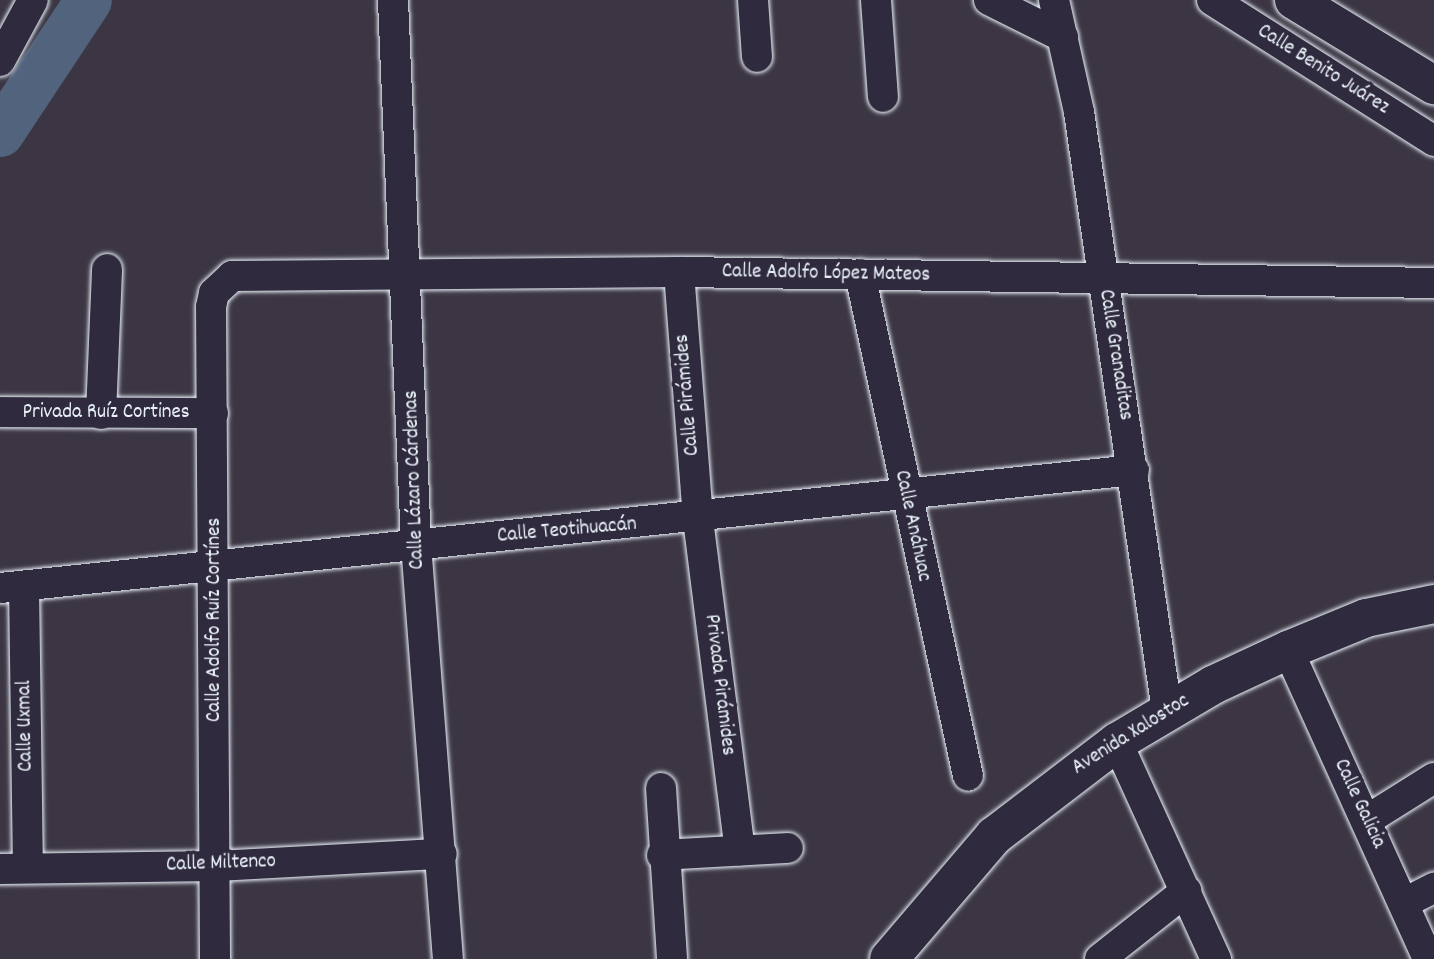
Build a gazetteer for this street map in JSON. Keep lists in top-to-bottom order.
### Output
{
  "streets": {
    "street": [
      "Calle Benito Juárez",
      "Calle Adolfo López Mateos",
      "Calle Granaditas",
      "Calle Pirámides",
      "Privada Ruíz Cortines",
      "Calle Lázaro Cárdenas",
      "Calle Anáhuac",
      "Calle Teotihuacán",
      "Calle Adolfo Ruíz Cortínes",
      "Privada Pirámides",
      "Calle Uxmal",
      "Avenida Xalostoc",
      "Calle Galicia",
      "Calle Miltenco"
    ]
  },
  "crossings": [
    ["Calle Adolfo López Mateos", "Calle Granaditas"],
    ["Calle Adolfo López Mateos", "Calle Pirámides"],
    ["Calle Adolfo López Mateos", "Calle Lázaro Cárdenas"],
    ["Calle Adolfo López Mateos", "Calle Anáhuac"],
    ["Calle Adolfo López Mateos", "Calle Adolfo Ruíz Cortínes"],
    ["Calle Granaditas", "Calle Teotihuacán"],
    ["Calle Granaditas", "Avenida Xalostoc"],
    ["Calle Pirámides", "Calle Teotihuacán"],
    ["Calle Pirámides", "Privada Pirámides"],
    ["Privada Ruíz Cortines", "Calle Adolfo Ruíz Cortínes"],
    ["Calle Lázaro Cárdenas", "Calle Teotihuacán"],
    ["Calle Lázaro Cárdenas", "Calle Miltenco"],
    ["Calle Anáhuac", "Calle Teotihuacán"],
    ["Calle Teotihuacán", "Calle Adolfo Ruíz Cortínes"],
    ["Calle Teotihuacán", "Privada Pirámides"],
    ["Calle Teotihuacán", "Calle Uxmal"],
    ["Calle Adolfo Ruíz Cortínes", "Calle Miltenco"],
    ["Calle Uxmal", "Calle Miltenco"],
    ["Avenida Xalostoc", "Calle Galicia"]
  ]
}
